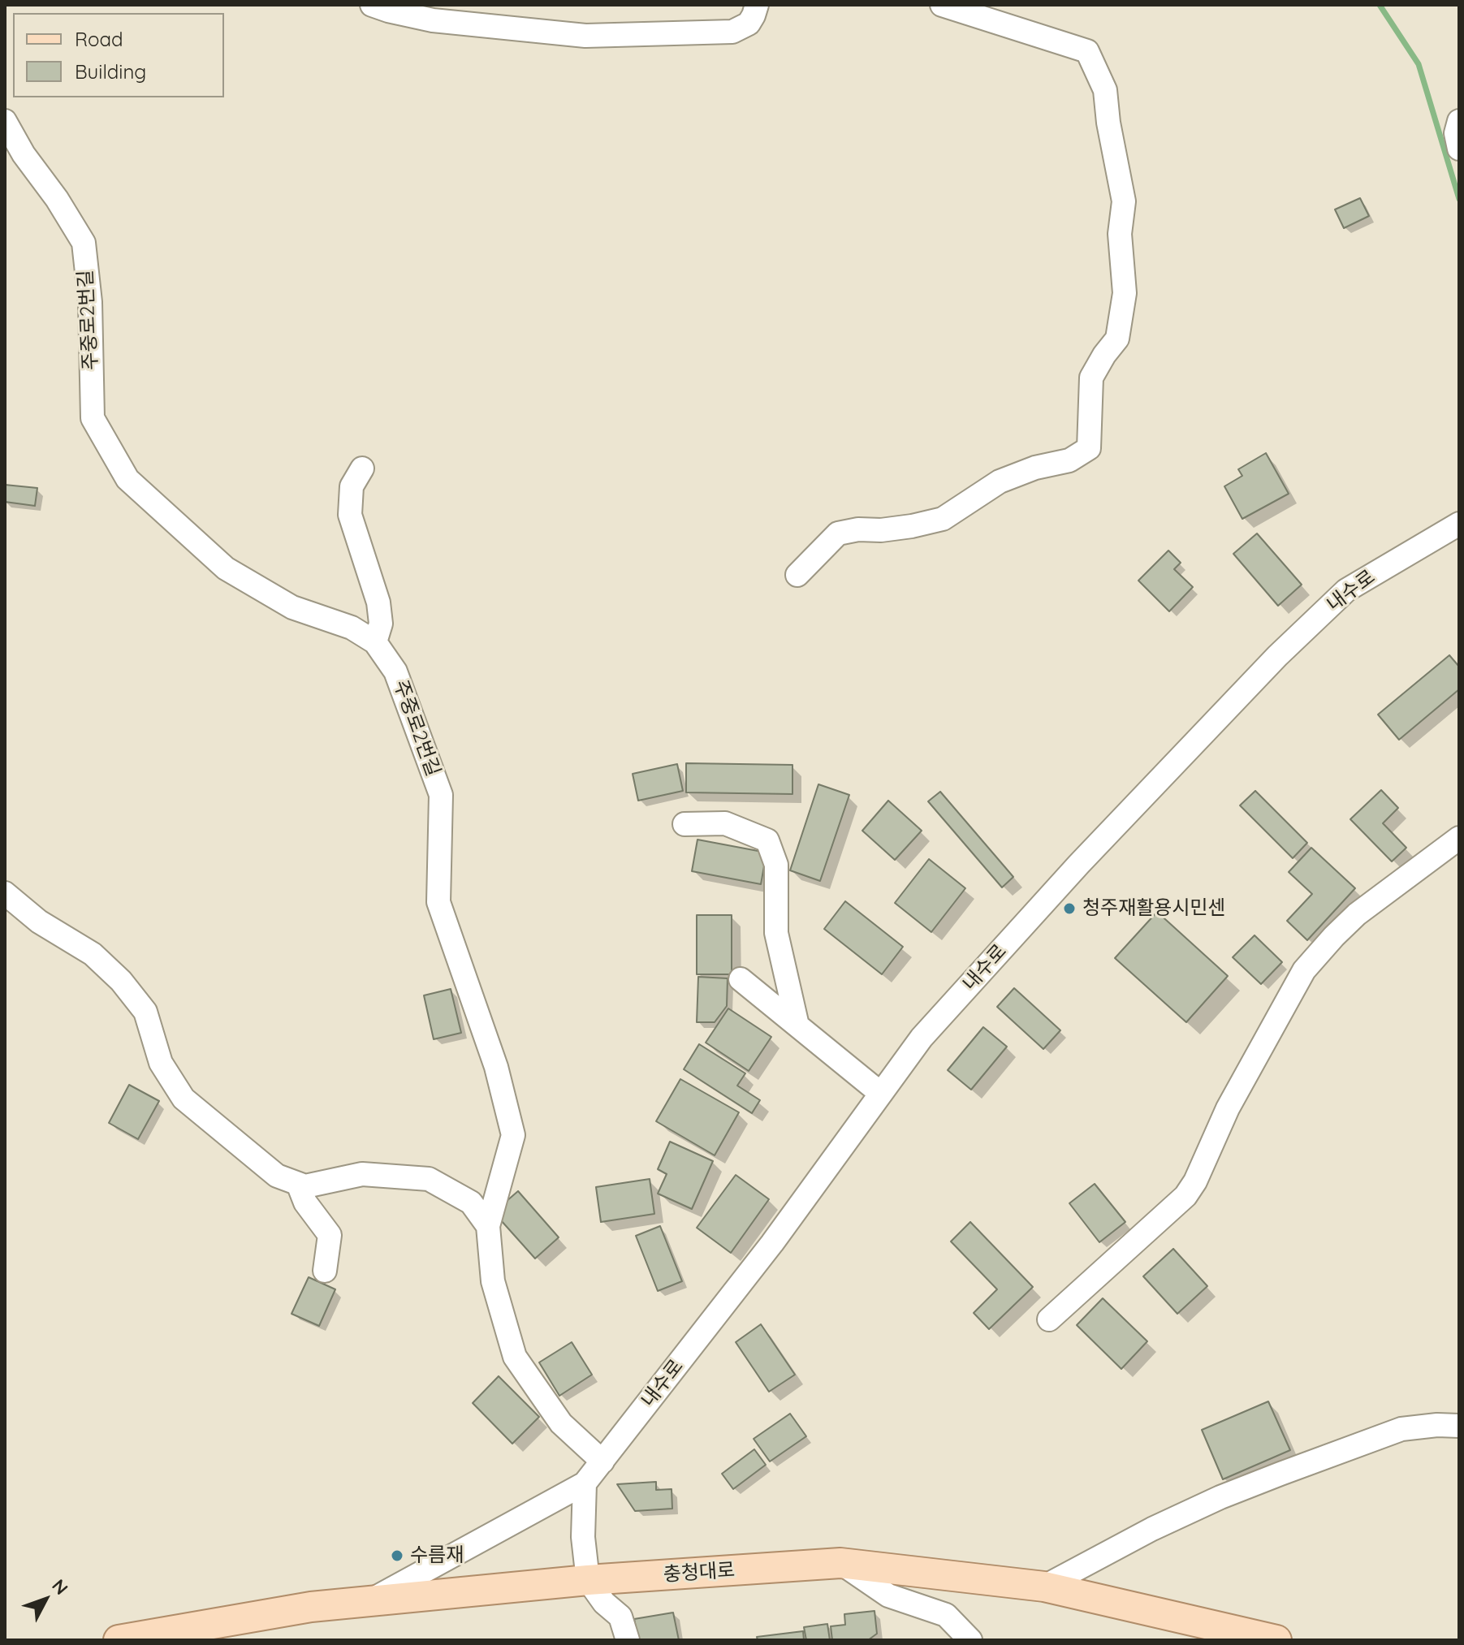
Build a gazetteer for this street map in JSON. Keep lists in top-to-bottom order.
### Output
{
  "streets": {
    "main road": ["충청대로"],
    "street": ["주중로2번길", "내수로"]
  },
  "crossings": [
    ["주중로2번길", "내수로"]
  ],
  "places": ["청주재활용시민센", "수름재"],
  "legend": ["Road", "Building"],
  "north": "top right"
}
